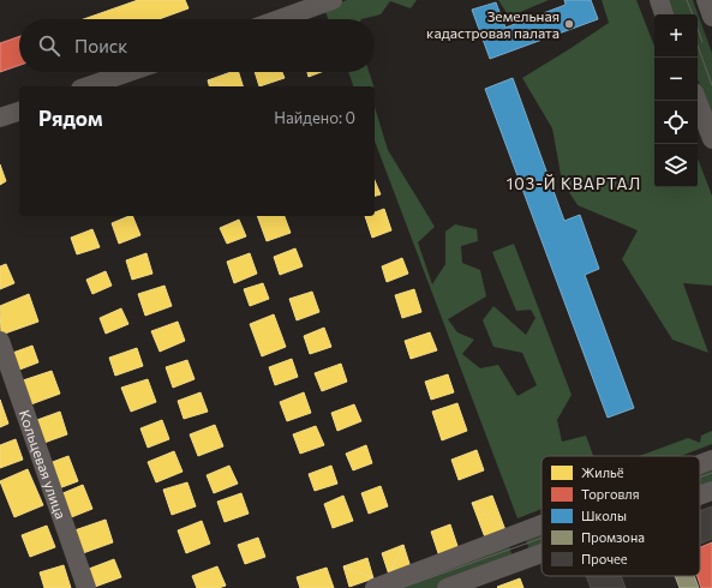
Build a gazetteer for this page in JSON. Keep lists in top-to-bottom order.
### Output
{
  "streets": {
    "street": ["Кольцевая улица"]
  },
  "districts": ["103-Й КВАРТАЛ"],
  "places": ["Земельная кадастровая палата"],
  "legend": [
    "Жильё",
    "Торговля",
    "Школы",
    "Промзона",
    "Прочее"
  ],
  "page": {
    "map_buttons": ["+", "−"],
    "search": "Поиск",
    "heading": ["Рядом", "Найдено: 0"]
  }
}
